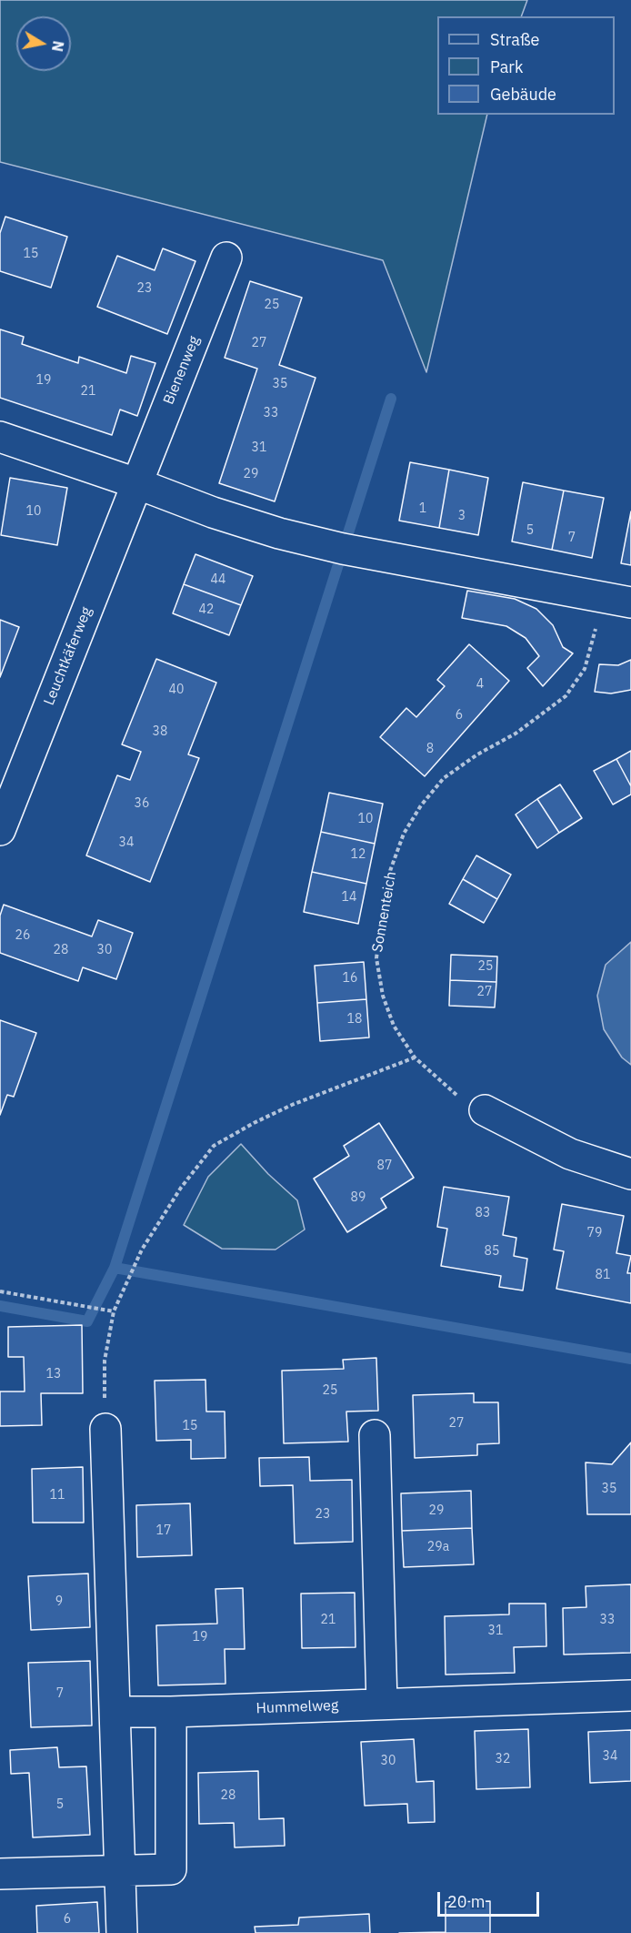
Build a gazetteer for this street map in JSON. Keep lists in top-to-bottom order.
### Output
{
  "streets": {
    "street": ["Bienenweg", "Leuchtkäferweg", "Hummelweg"],
    "path": ["Sonnenteich"]
  },
  "crossings": [
    ["Bienenweg", "Leuchtkäferweg"]
  ],
  "house_numbers": [
    "15",
    "23",
    "25",
    "27",
    "19",
    "35",
    "21",
    "33",
    "31",
    "29",
    "1",
    "10",
    "3",
    "5",
    "7",
    "44",
    "42",
    "4",
    "40",
    "6",
    "38",
    "8",
    "36",
    "10",
    "34",
    "12",
    "14",
    "26",
    "28",
    "30",
    "25",
    "16",
    "27",
    "18",
    "87",
    "89",
    "83",
    "79",
    "85",
    "81",
    "13",
    "25",
    "27",
    "15",
    "35",
    "11",
    "29",
    "23",
    "17",
    "29a",
    "9",
    "21",
    "33",
    "31",
    "19",
    "7",
    "34",
    "32",
    "30",
    "28",
    "5",
    "6"
  ],
  "legend": ["Straße", "Park", "Gebäude"],
  "scale_bar": "20 m",
  "north": "right"
}
